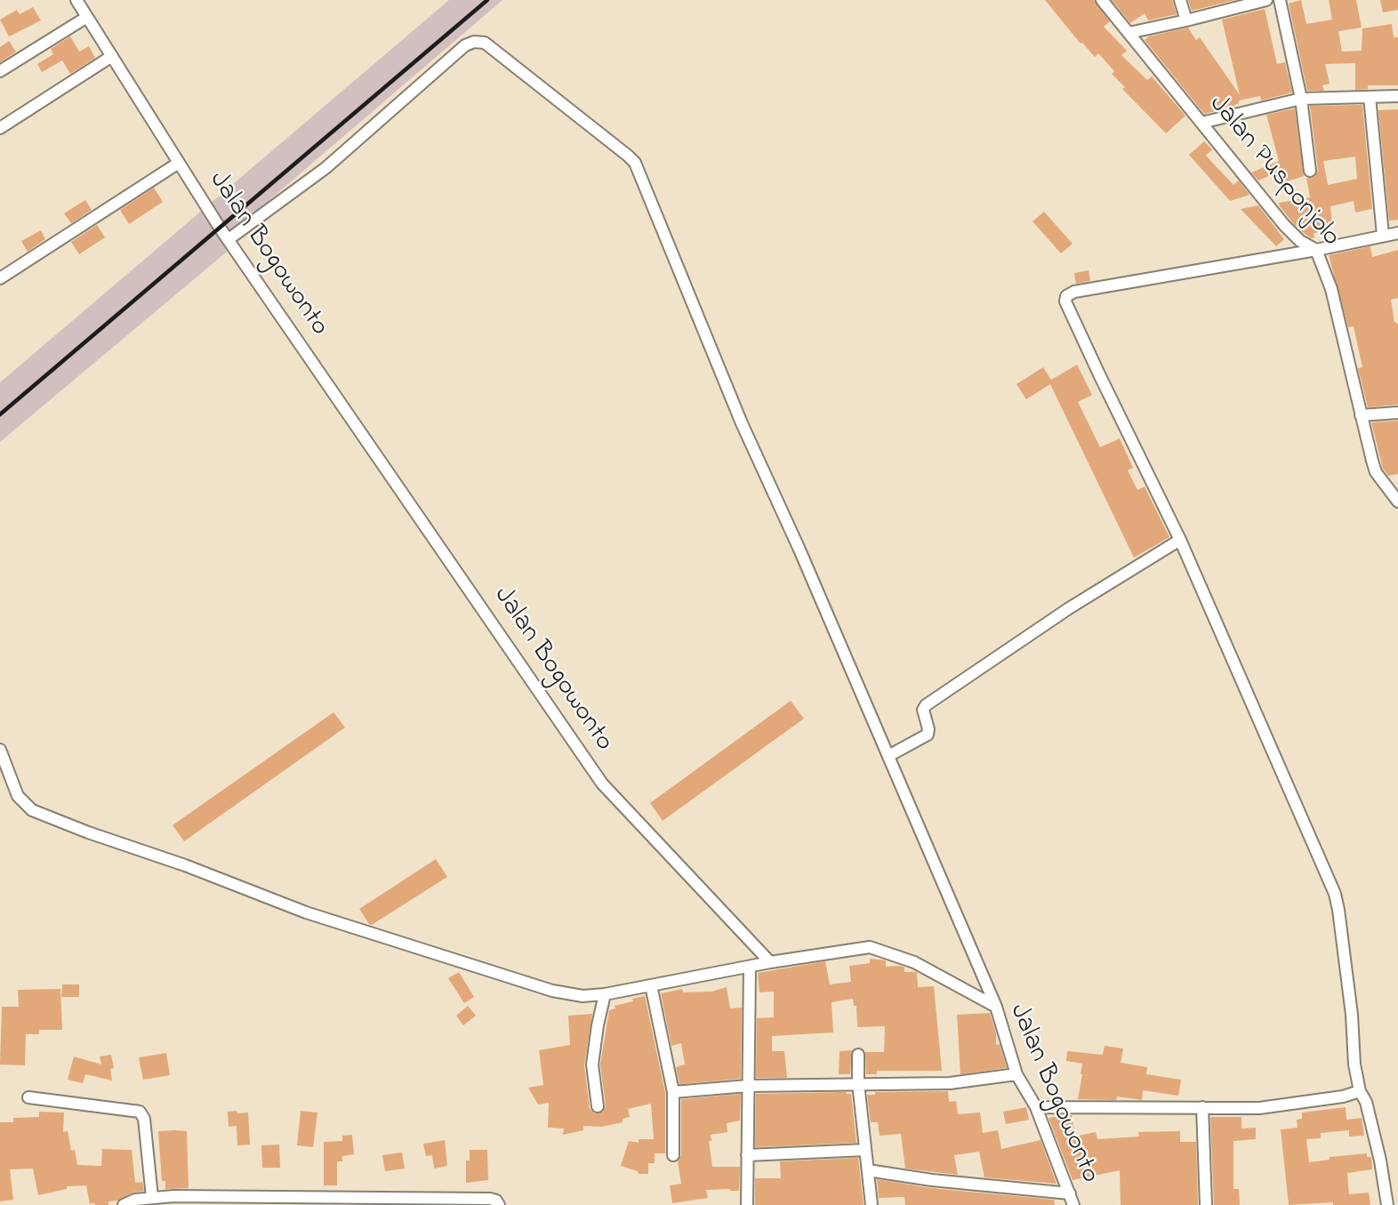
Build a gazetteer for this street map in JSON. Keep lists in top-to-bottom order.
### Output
{
  "streets": {
    "street": ["Jalan Pusponjolo", "Jalan Bogowonto"]
  }
}
